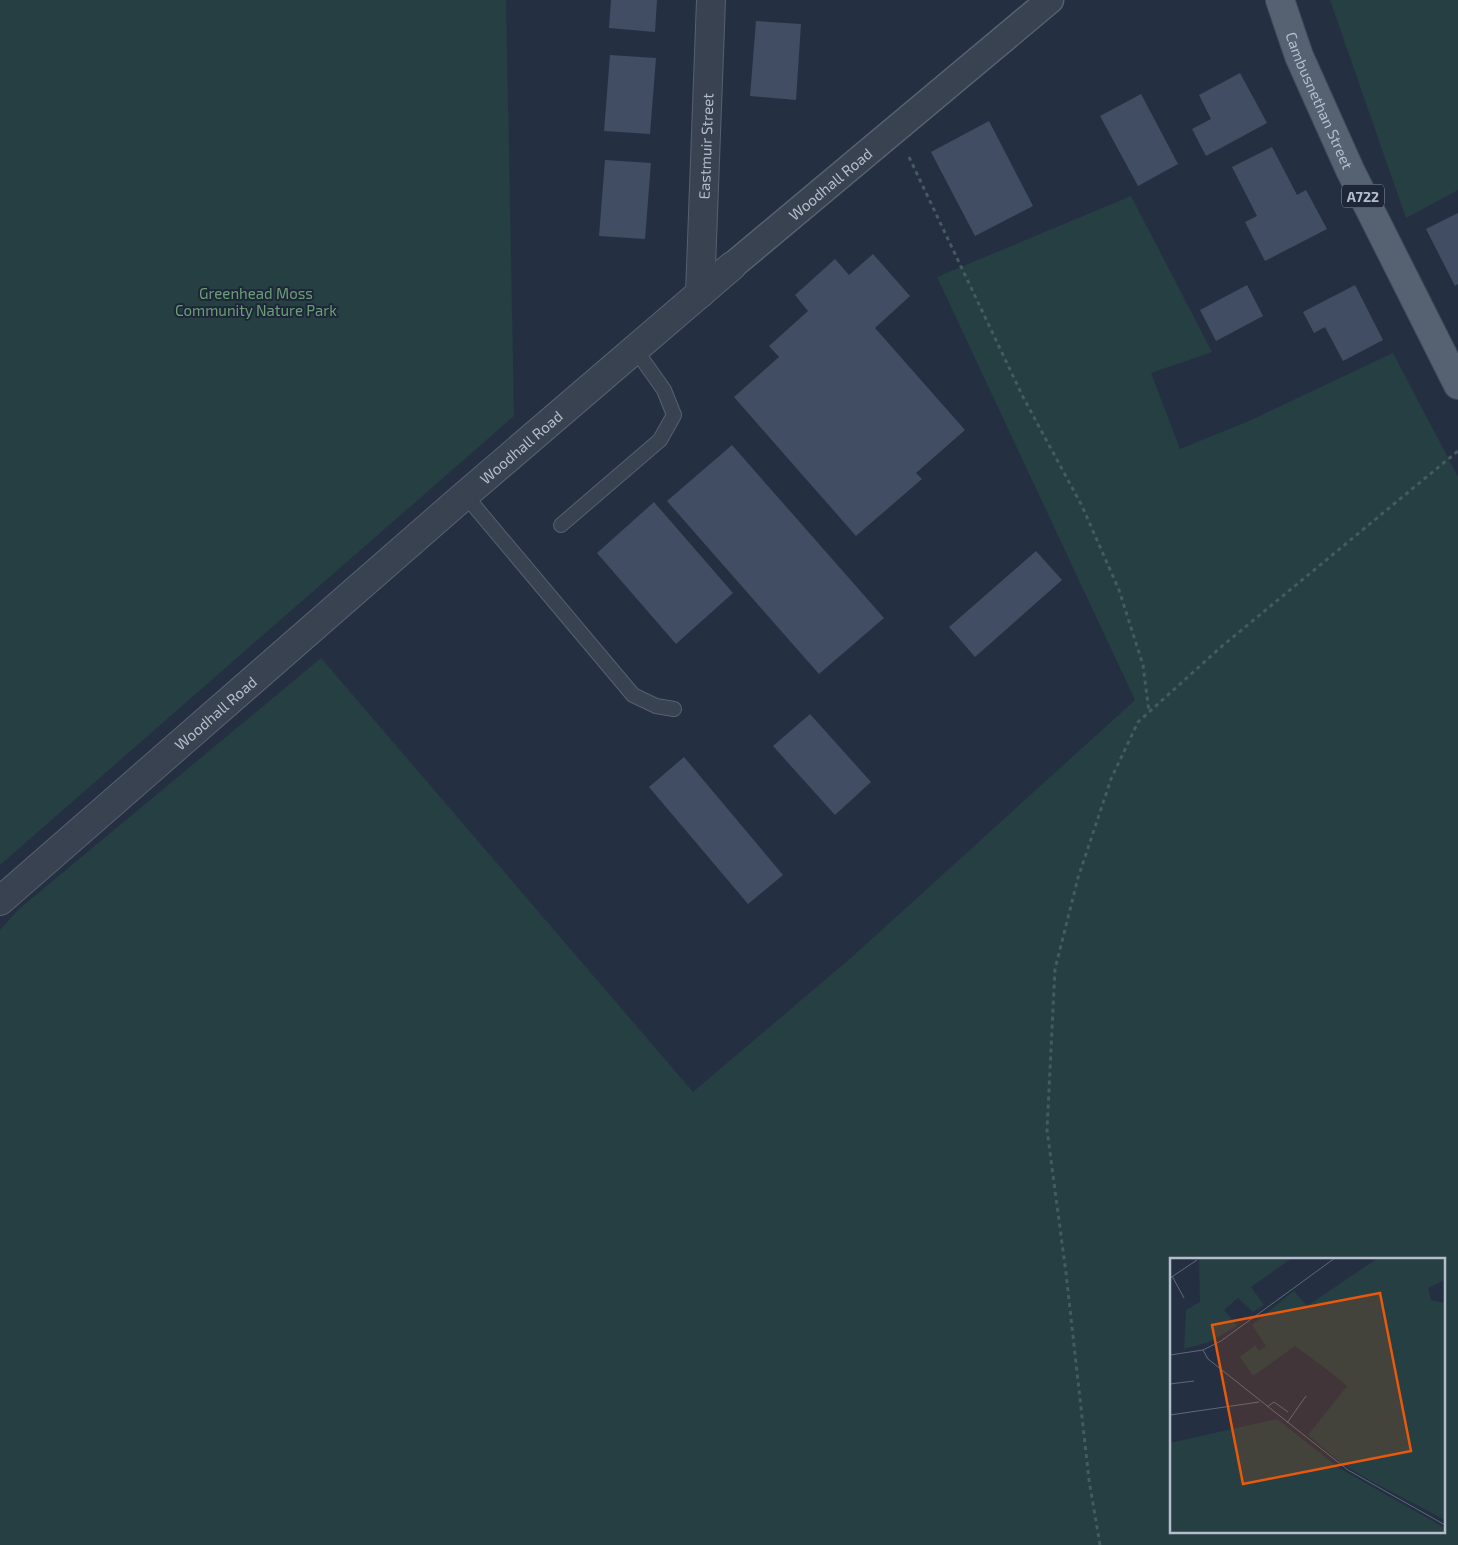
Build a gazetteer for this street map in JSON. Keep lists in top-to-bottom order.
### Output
{
  "streets": {
    "main road": ["Cambusnethan Street", "A722"],
    "street": ["Eastmuir Street", "Woodhall Road"]
  },
  "crossings": [
    ["Eastmuir Street", "Woodhall Road"]
  ],
  "parks": ["Greenhead Moss Community Nature Park"]
}
